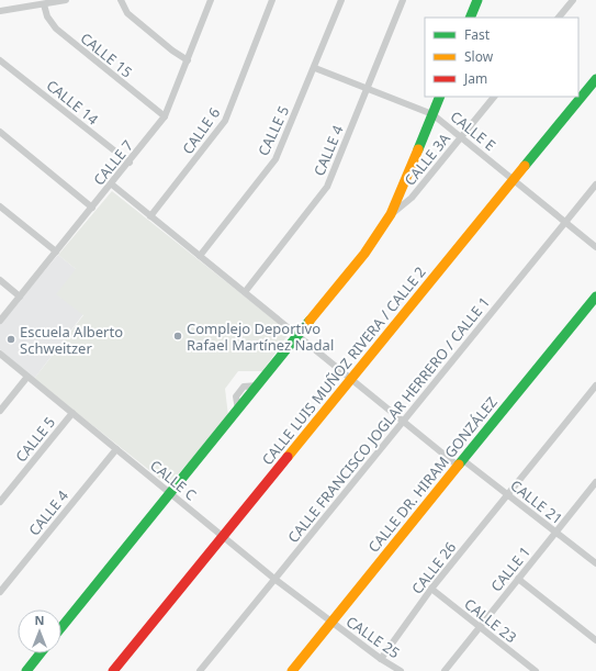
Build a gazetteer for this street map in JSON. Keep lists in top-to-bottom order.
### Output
{
  "streets": {
    "street": [
      "CALLE 15",
      "CALLE 14",
      "CALLE 6",
      "CALLE 5",
      "CALLE E",
      "CALLE 4",
      "CALLE 3A",
      "CALLE 7",
      "CALLE LUIS MUÑOZ RIVERA / CALLE 2",
      "CALLE FRANCISCO JOGLAR HERRERO / CALLE 1",
      "CALLE DR. HIRAM GONZÁLEZ",
      "CALLE C",
      "CALLE 21",
      "CALLE 26",
      "CALLE 1",
      "CALLE 23",
      "CALLE 25"
    ]
  },
  "crossings": [
    ["CALLE 15", "CALLE 7"],
    ["CALLE 14", "CALLE 7"],
    ["CALLE 6", "CALLE 21"],
    ["CALLE 5", "CALLE E"],
    ["CALLE 5", "CALLE C"],
    ["CALLE 5", "CALLE 21"],
    ["CALLE E", "CALLE 4"],
    ["CALLE E", "CALLE 3A"],
    ["CALLE E", "CALLE LUIS MUÑOZ RIVERA / CALLE 2"],
    ["CALLE E", "CALLE FRANCISCO JOGLAR HERRERO / CALLE 1"],
    ["CALLE 4", "CALLE C"],
    ["CALLE 4", "CALLE 21"],
    ["CALLE 7", "CALLE 21"],
    ["CALLE LUIS MUÑOZ RIVERA / CALLE 2", "CALLE C"],
    ["CALLE LUIS MUÑOZ RIVERA / CALLE 2", "CALLE 21"],
    ["CALLE FRANCISCO JOGLAR HERRERO / CALLE 1", "CALLE C"],
    ["CALLE FRANCISCO JOGLAR HERRERO / CALLE 1", "CALLE 21"],
    ["CALLE DR. HIRAM GONZÁLEZ", "CALLE C"],
    ["CALLE DR. HIRAM GONZÁLEZ", "CALLE 21"],
    ["CALLE DR. HIRAM GONZÁLEZ", "CALLE 25"],
    ["CALLE C", "CALLE 25"],
    ["CALLE 21", "CALLE 26"],
    ["CALLE 21", "CALLE 1"],
    ["CALLE 26", "CALLE 23"],
    ["CALLE 26", "CALLE 25"],
    ["CALLE 1", "CALLE 23"]
  ],
  "places": ["Complejo Deportivo Rafael Martínez Nadal", "Escuela Alberto Schweitzer"],
  "legend": ["Fast", "Slow", "Jam"],
  "north": "top"
}
